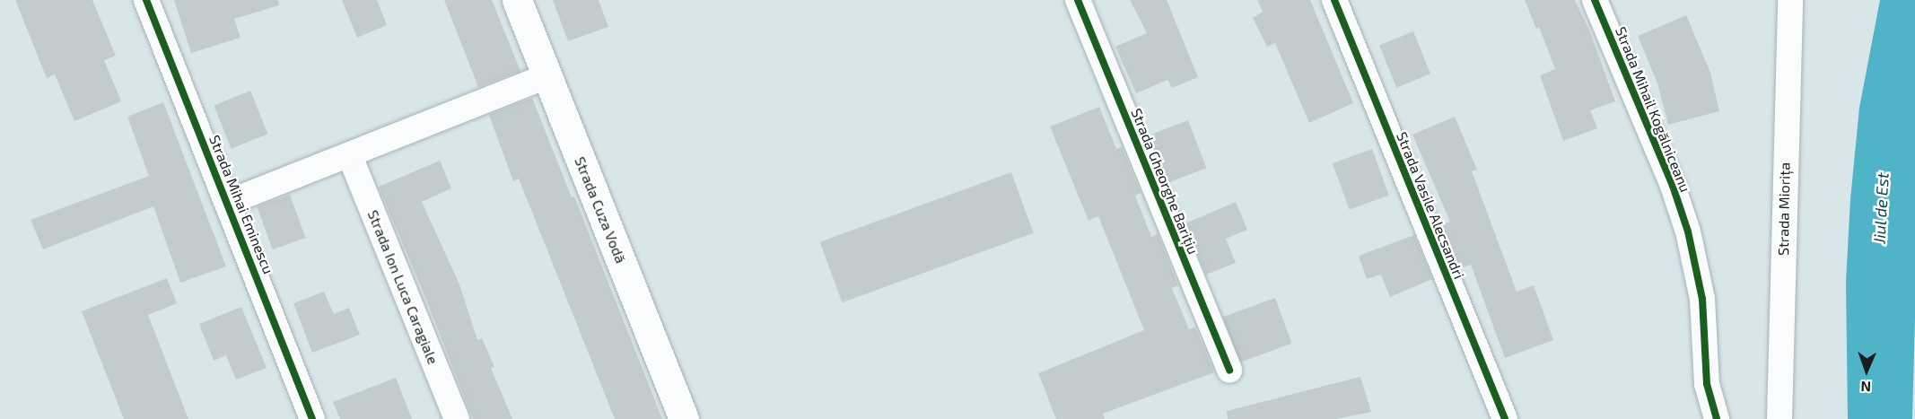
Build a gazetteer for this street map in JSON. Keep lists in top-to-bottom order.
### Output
{
  "streets": {
    "main road": ["Strada Cuza Vodă"],
    "street": [
      "Strada Mihail Kogălniceanu",
      "Strada Gheorghe Barițiu",
      "Strada Mihai Eminescu",
      "Strada Vasile Alecsandri",
      "Strada Miorița",
      "Strada Ion Luca Caragiale"
    ]
  },
  "water": ["Jiul de Est"],
  "north": "bottom"
}
